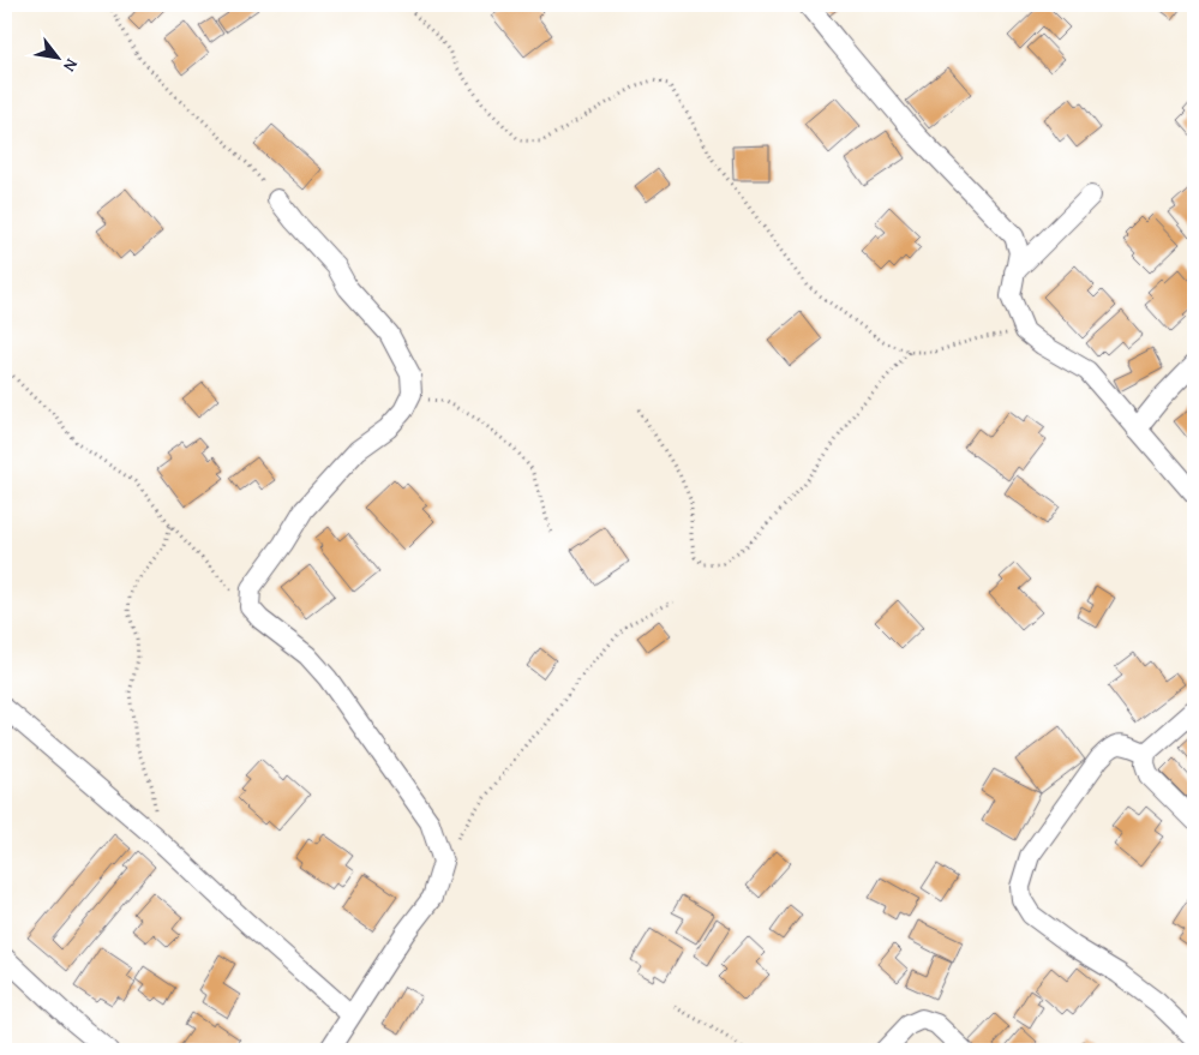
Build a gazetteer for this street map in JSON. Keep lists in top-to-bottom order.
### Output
{
  "north": "bottom right"
}
